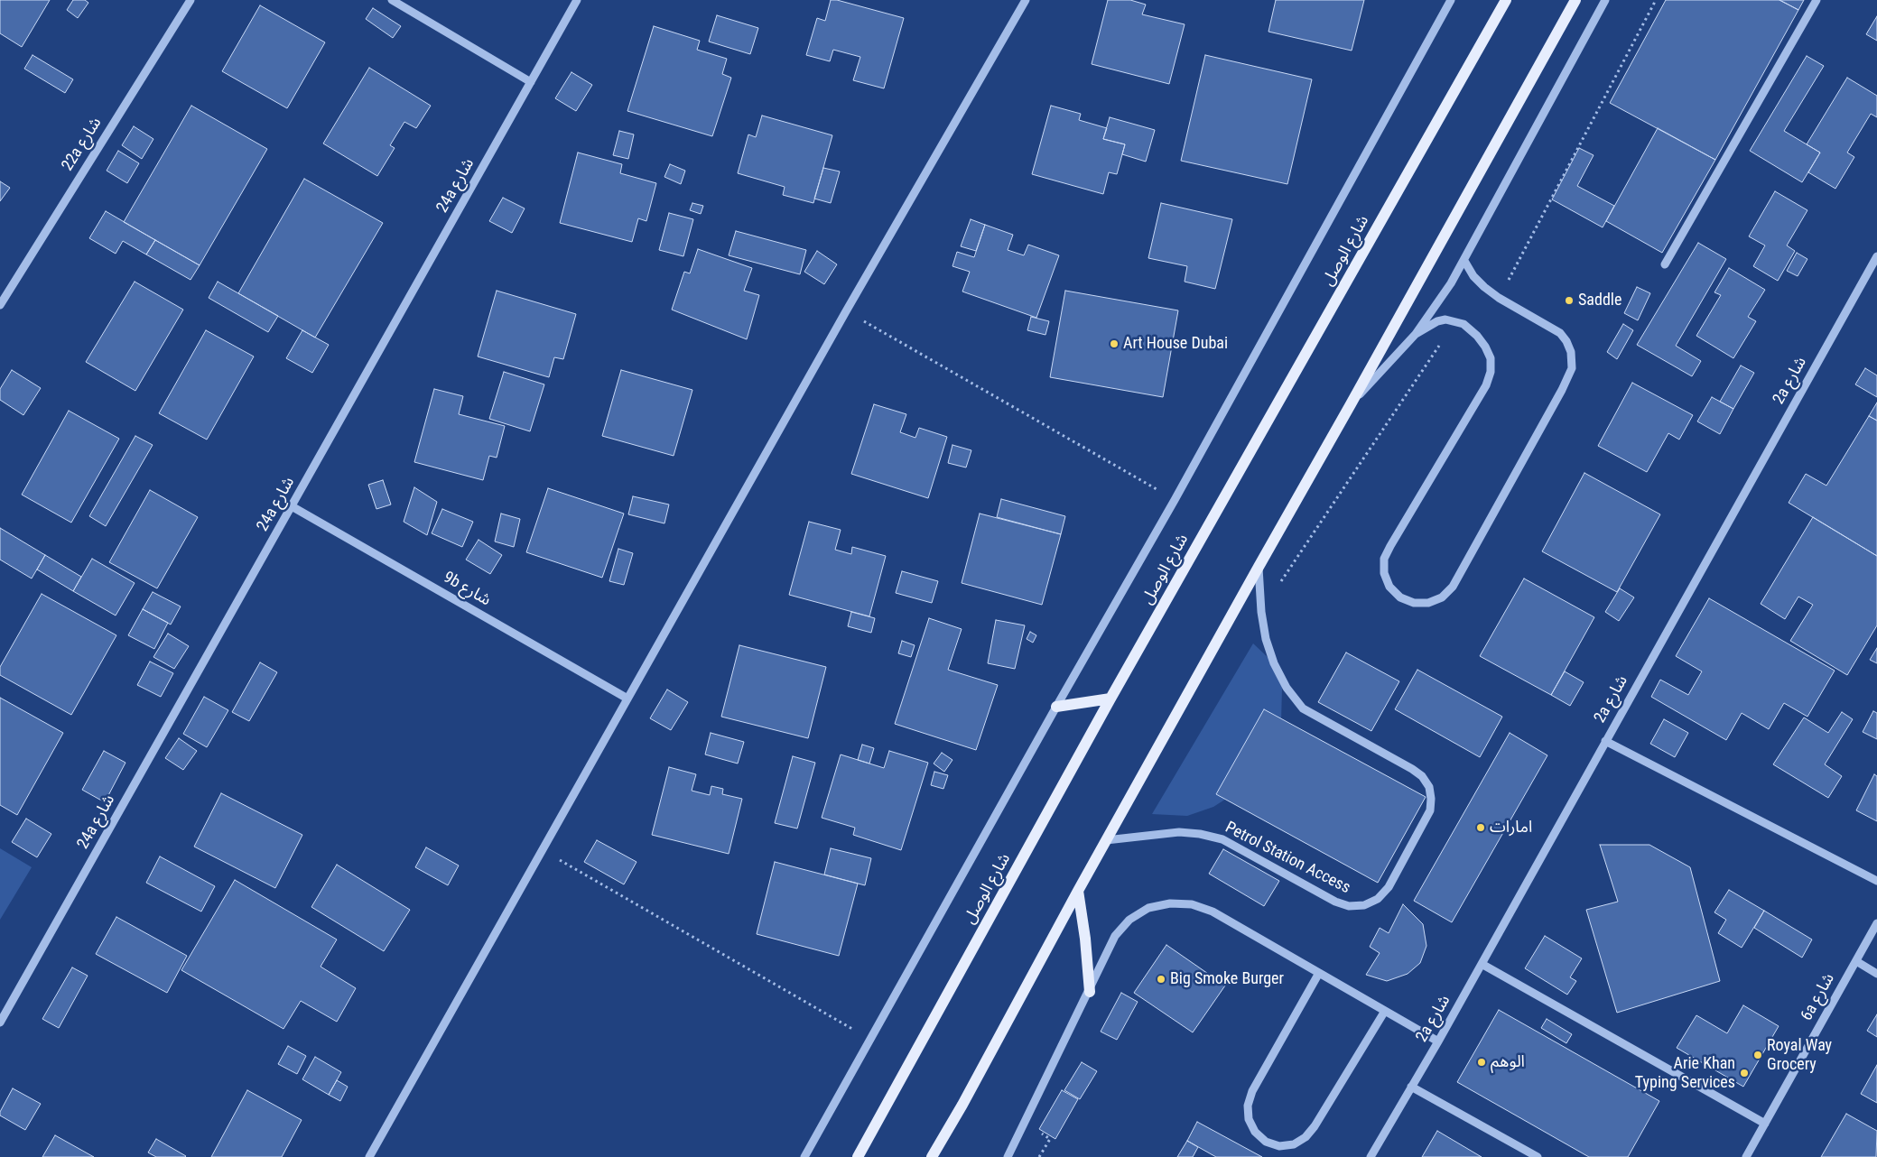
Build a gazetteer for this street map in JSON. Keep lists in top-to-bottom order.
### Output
{
  "streets": {
    "main road": ["شارع الوصل"],
    "street": [
      "22a شارع",
      "24a شارع",
      "2a شارع",
      "9b شارع",
      "Petrol Station Access",
      "6a شارع"
    ]
  },
  "crossings": [
    ["24a شارع", "9b شارع"]
  ],
  "places": [
    "Saddle",
    "Art House Dubai",
    "امارات",
    "Big Smoke Burger",
    "Royal Way Grocery",
    "الوهم",
    "Arie Khan Typing Services"
  ]
}
